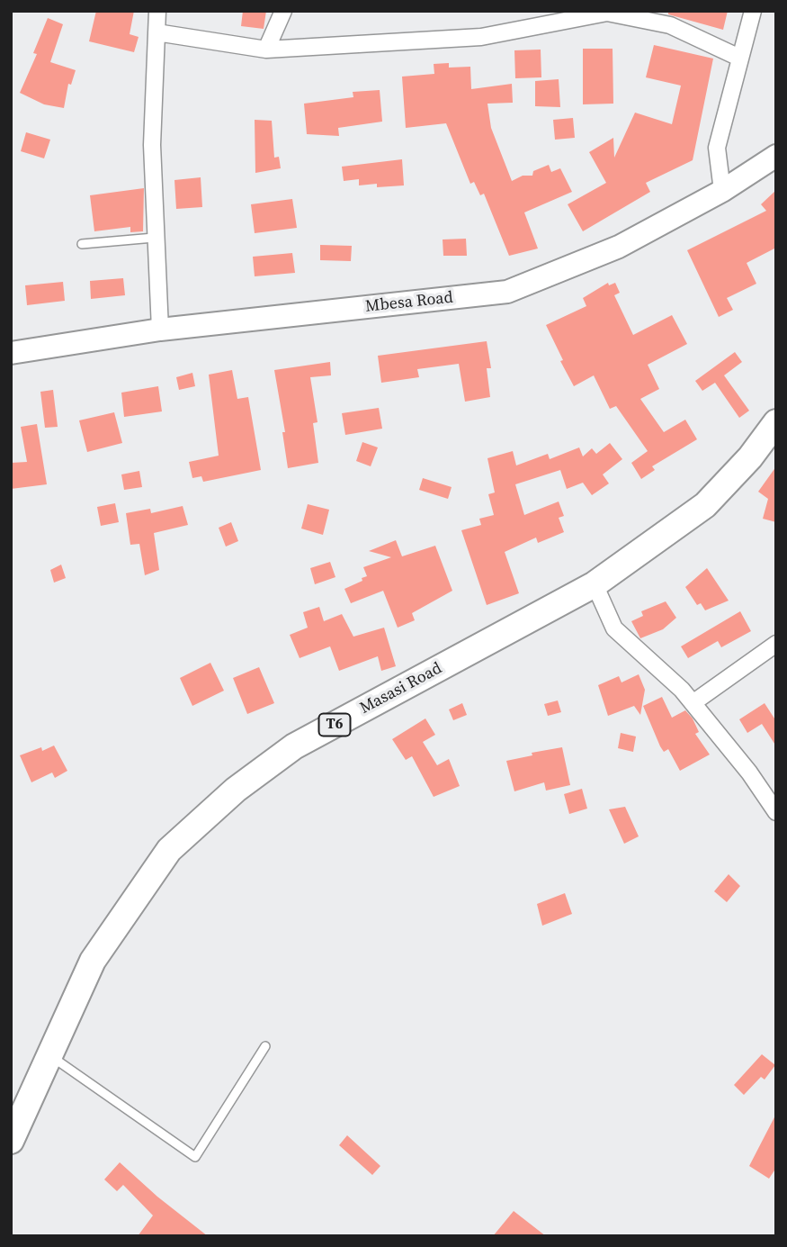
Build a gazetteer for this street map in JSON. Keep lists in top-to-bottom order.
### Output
{
  "streets": {
    "highway": ["Masasi Road", "T6"],
    "main road": ["Mbesa Road"]
  }
}
